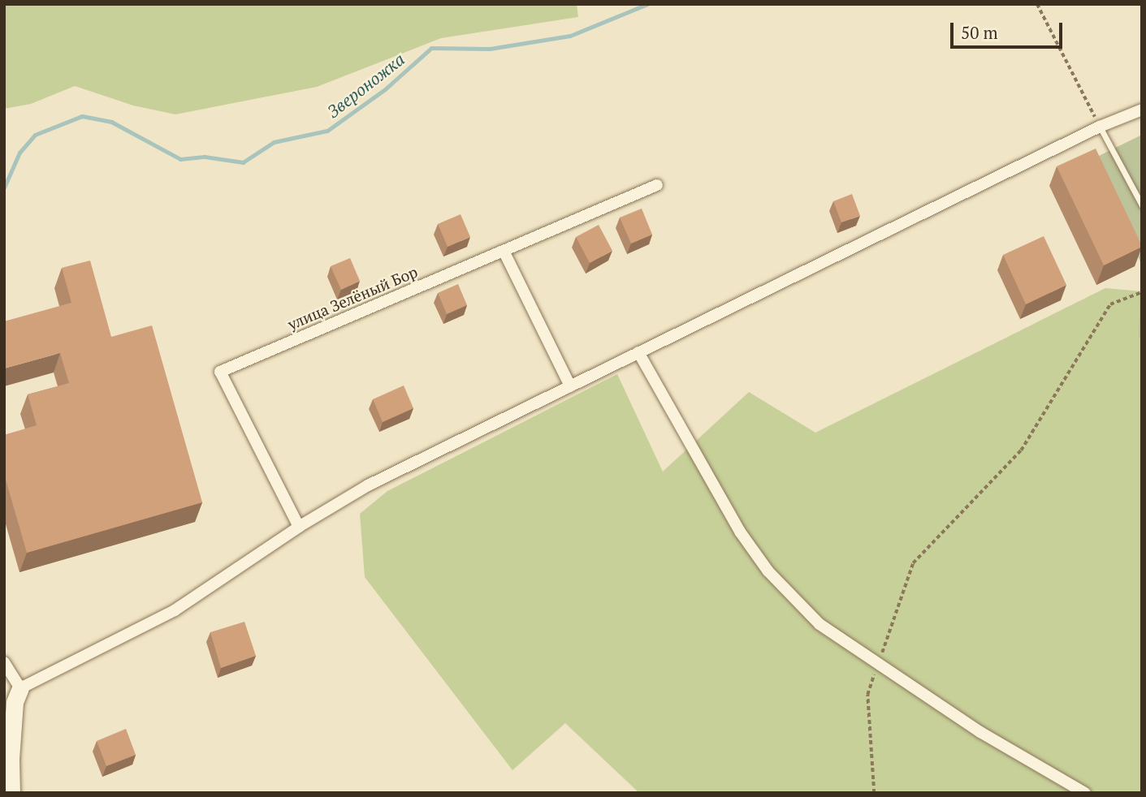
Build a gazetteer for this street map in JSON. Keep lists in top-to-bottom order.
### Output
{
  "streets": {
    "street": ["улица Зелёный Бор"]
  },
  "water": ["Звероножка"],
  "scale_bar": "50 m"
}
